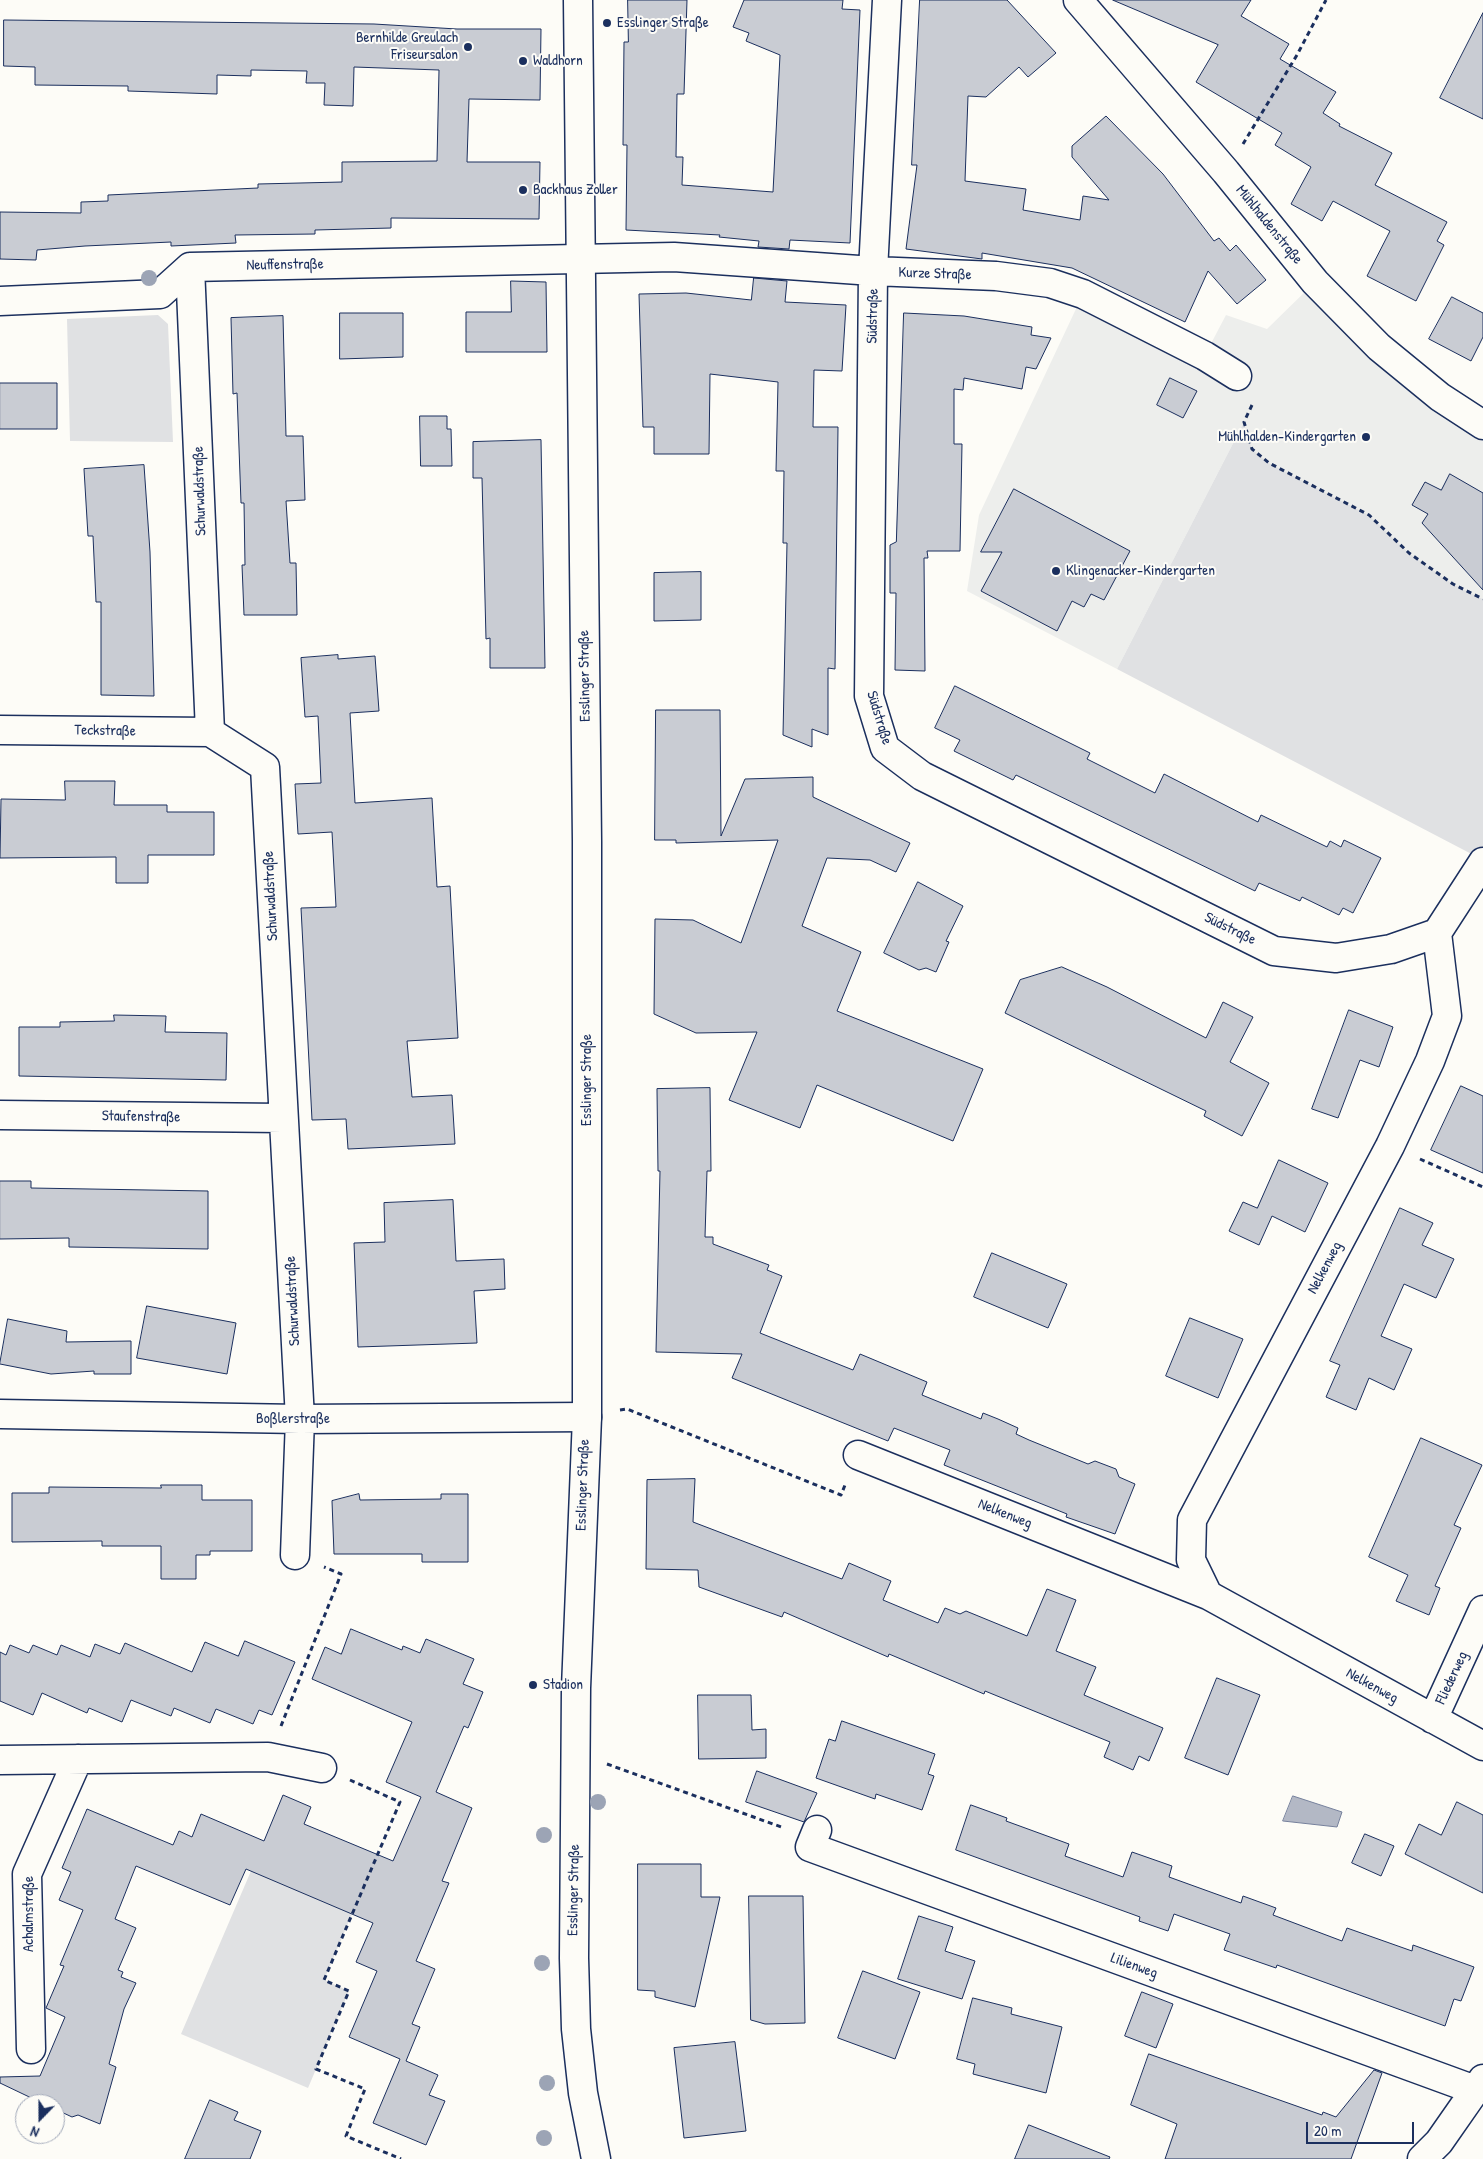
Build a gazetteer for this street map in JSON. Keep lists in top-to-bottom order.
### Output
{
  "streets": {
    "street": [
      "Mühlhaldenstraße",
      "Neuffenstraße",
      "Kurze Straße",
      "Südstraße",
      "Schurwaldstraße",
      "Esslinger Straße",
      "Teckstraße",
      "Staufenstraße",
      "Nelkenweg",
      "Boßlerstraße",
      "Fliederweg",
      "Achalmstraße",
      "Lilienweg"
    ]
  },
  "crossings": [
    ["Neuffenstraße", "Kurze Straße"],
    ["Neuffenstraße", "Schurwaldstraße"],
    ["Neuffenstraße", "Esslinger Straße"],
    ["Kurze Straße", "Südstraße"],
    ["Kurze Straße", "Esslinger Straße"],
    ["Südstraße", "Nelkenweg"],
    ["Schurwaldstraße", "Teckstraße"],
    ["Schurwaldstraße", "Staufenstraße"],
    ["Schurwaldstraße", "Boßlerstraße"],
    ["Esslinger Straße", "Boßlerstraße"],
    ["Nelkenweg", "Fliederweg"]
  ],
  "places": [
    "Esslinger Straße",
    "Bernhilde Greulach Friseursalon",
    "Waldhorn",
    "Backhaus Zoller",
    "Mühlhalden-Kindergarten",
    "Klingenacker-Kindergarten",
    "Stadion"
  ],
  "scale_bar": "20 m",
  "north": "bottom"
}
